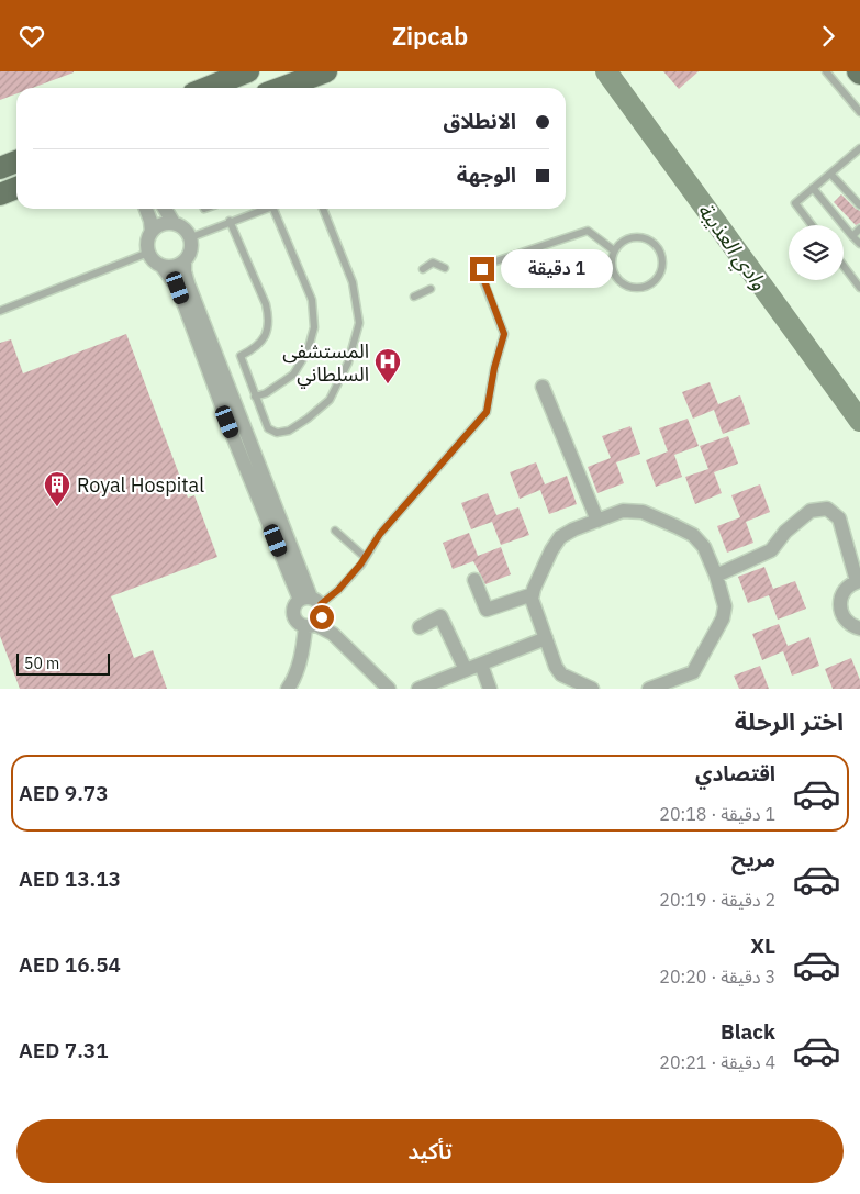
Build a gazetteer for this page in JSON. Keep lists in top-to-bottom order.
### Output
{
  "water": ["وادي العذيبة"],
  "places": {
    "hospital": ["المستشفى السلطاني"],
    "building": ["Royal Hospital"]
  },
  "scale_bar": "50 m",
  "page": {
    "header": "Zipcab",
    "banner": ["الانطلاق", "الوجهة"],
    "bubble": "1 دقيقة",
    "scale": "50 m",
    "heading": "اختر الرحلة",
    "list": [
      {
        "name": "اقتصادي",
        "note": "1 دقيقة · 20:18",
        "value": "AED 9.73"
      },
      {
        "name": "مريح",
        "note": "2 دقيقة · 20:19",
        "value": "AED 13.13"
      },
      {
        "name": "XL",
        "note": "3 دقيقة · 20:20",
        "value": "AED 16.54"
      },
      {
        "name": "Black",
        "note": "4 دقيقة · 20:21",
        "value": "AED 7.31"
      }
    ],
    "buttons": "تأكيد"
  }
}
